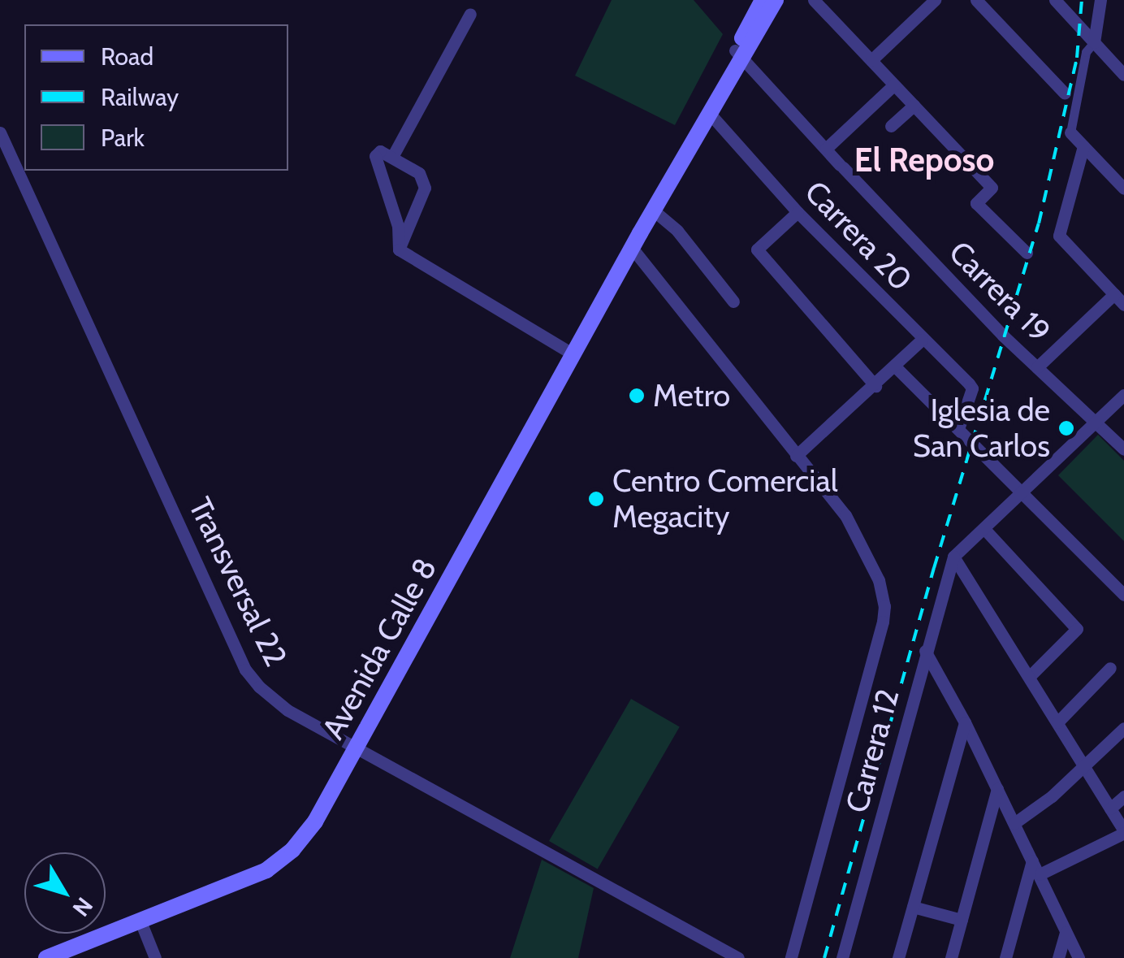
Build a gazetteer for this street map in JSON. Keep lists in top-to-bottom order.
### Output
{
  "streets": {
    "main road": ["Avenida Calle 8"],
    "street": [
      "Carrera 20",
      "Carrera 19",
      "Transversal 22",
      "Carrera 12"
    ]
  },
  "crossings": [
    ["Carrera 20", "Avenida Calle 8"],
    ["Carrera 19", "Avenida Calle 8"],
    ["Transversal 22", "Avenida Calle 8"]
  ],
  "districts": ["El Reposo"],
  "places": ["Metro", "Iglesia de San Carlos", "Centro Comercial Megacity"],
  "legend": ["Road", "Railway", "Park"],
  "north": "bottom right"
}
